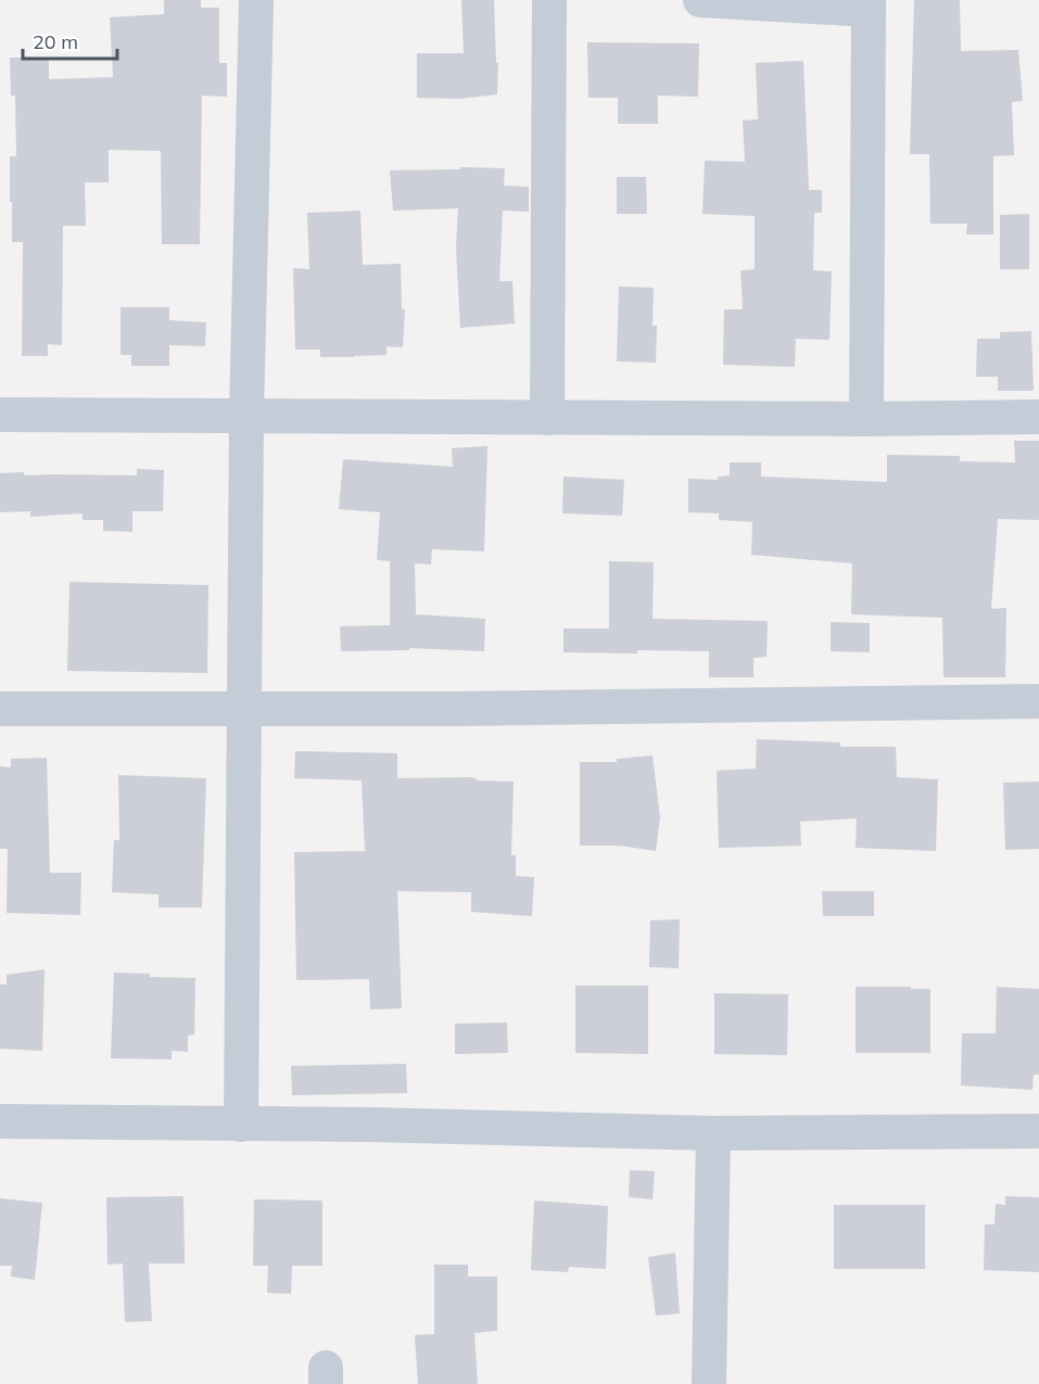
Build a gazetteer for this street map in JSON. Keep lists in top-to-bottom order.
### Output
{
  "scale_bar": "20 m"
}
